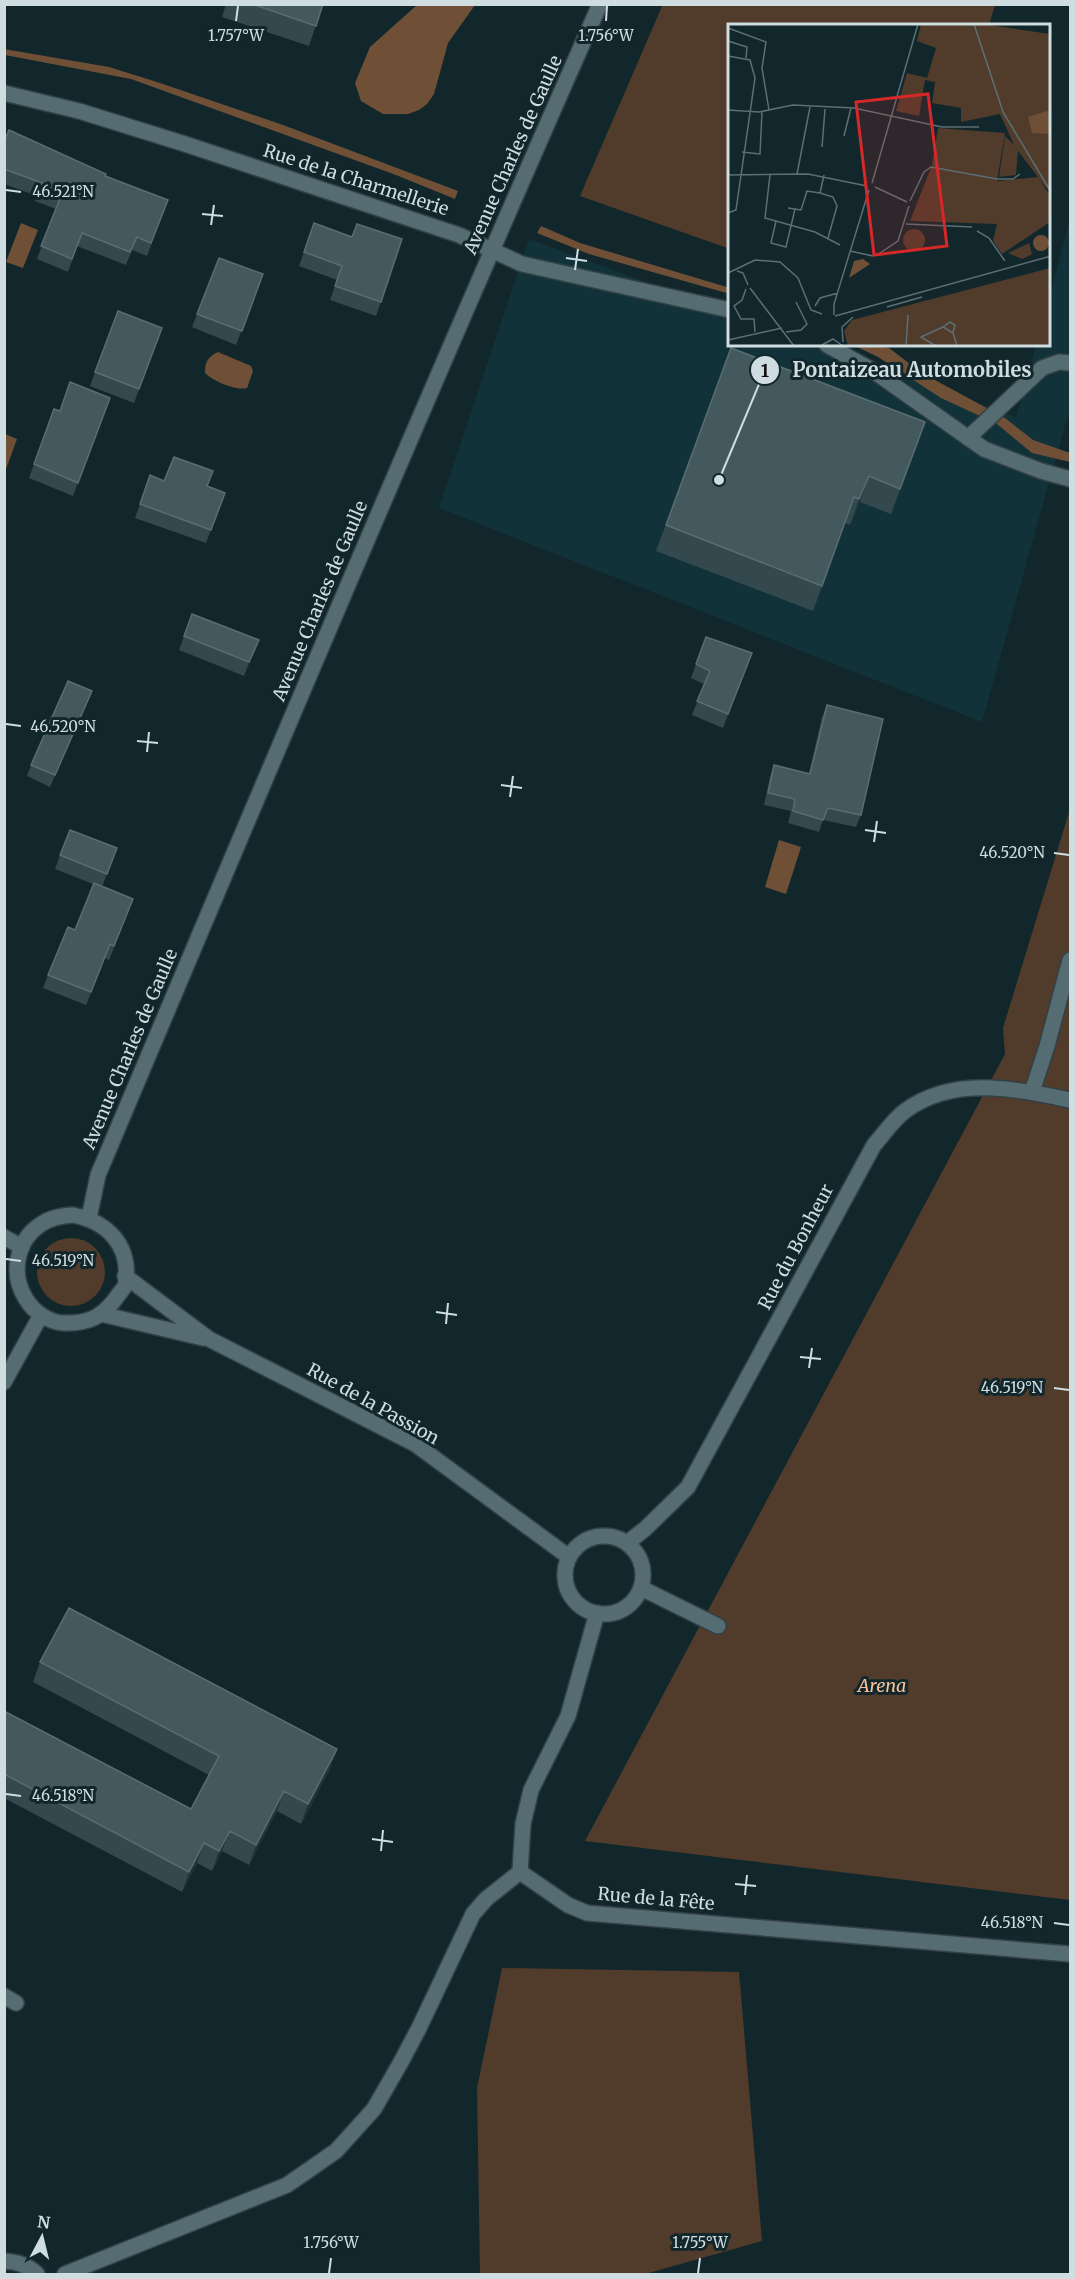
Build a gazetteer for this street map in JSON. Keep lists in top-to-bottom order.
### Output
{
  "streets": {
    "street": [
      "Avenue Charles de Gaulle",
      "Rue de la Charmellerie",
      "Rue du Bonheur",
      "Rue de la Passion",
      "Rue de la Fête"
    ]
  },
  "crossings": [
    ["Avenue Charles de Gaulle", "Rue de la Charmellerie"],
    ["Rue du Bonheur", "Rue de la Passion"]
  ],
  "parks": ["Arena"],
  "places": ["Pontaizeau Automobiles"],
  "north": "top",
  "coordinates": [
    "1.757°W",
    "1.756°W",
    "46.521°N",
    "46.520°N",
    "46.519°N",
    "46.518°N",
    "1.755°W"
  ]
}
